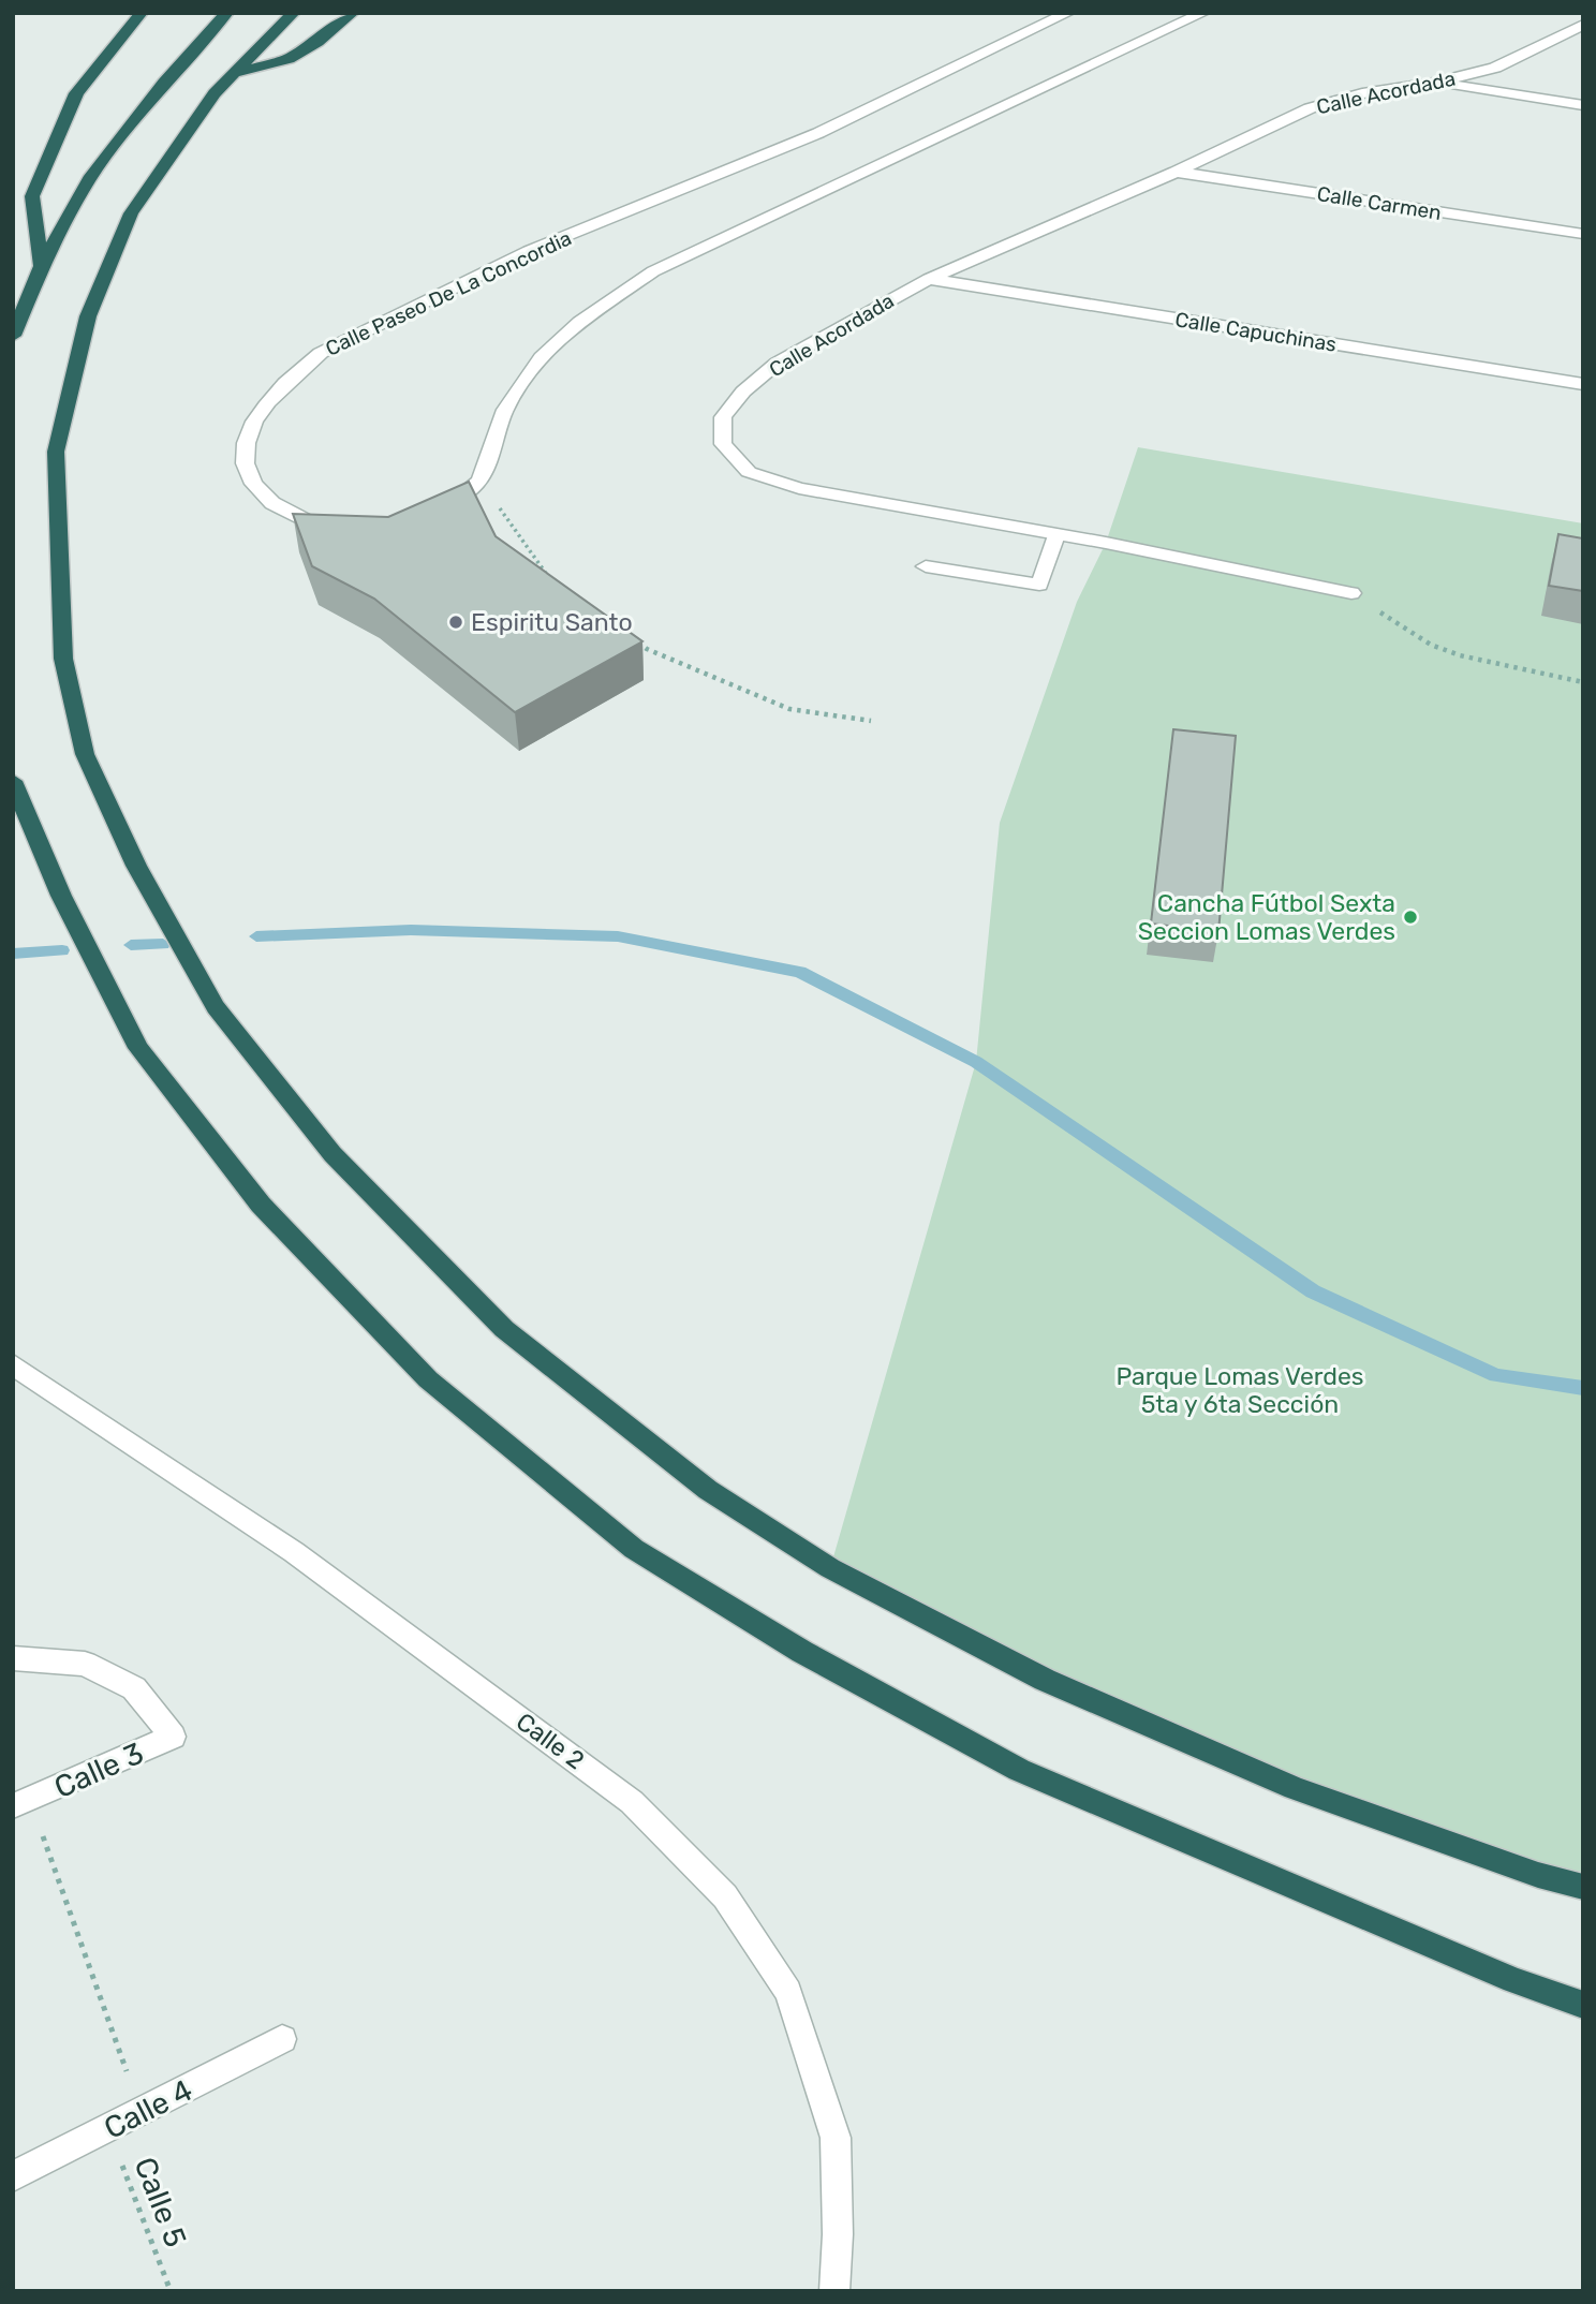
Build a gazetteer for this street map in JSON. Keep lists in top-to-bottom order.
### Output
{
  "streets": {
    "street": [
      "Calle Acordada",
      "Calle Carmen",
      "Calle Paseo De La Concordia",
      "Calle Capuchinas",
      "Calle 2",
      "Calle 3",
      "Calle 4"
    ],
    "path": ["Calle 5"]
  },
  "crossings": [
    ["Calle Acordada", "Calle Carmen"],
    ["Calle Acordada", "Calle Capuchinas"],
    ["Calle 3", "Calle 4"],
    ["Calle 4", "Calle 5"]
  ],
  "parks": ["Parque Lomas Verdes 5ta y 6ta Sección"],
  "places": ["Espiritu Santo", "Cancha Fútbol Sexta Seccion Lomas Verdes"]
}
